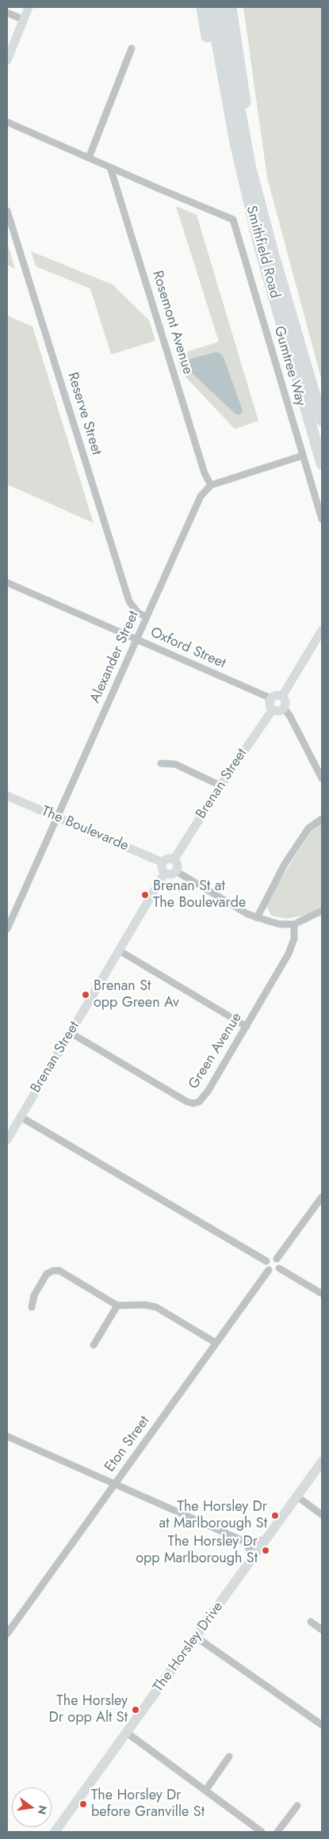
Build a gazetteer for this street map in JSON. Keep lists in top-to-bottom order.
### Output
{
  "streets": {
    "highway": ["Smithfield Road"],
    "main road": ["The Horsley Drive"],
    "street": [
      "Rosemont Avenue",
      "Gumtree Way",
      "Reserve Street",
      "Oxford Street",
      "Alexander Street",
      "Brenan Street",
      "The Boulevarde",
      "Green Avenue",
      "Eton Street"
    ]
  },
  "crossings": [
    ["Rosemont Avenue", "Gumtree Way"],
    ["Rosemont Avenue", "Alexander Street"],
    ["Reserve Street", "Alexander Street"],
    ["Oxford Street", "Alexander Street"],
    ["Oxford Street", "Brenan Street"],
    ["Alexander Street", "The Boulevarde"],
    ["Brenan Street", "The Boulevarde"],
    ["Brenan Street", "Green Avenue"]
  ],
  "places": [
    "Brenan St at The Boulevarde",
    "Brenan St opp Green Av",
    "The Horsley Dr at Marlborough St",
    "The Horsley Dr opp Marlborough St",
    "The Horsley Dr opp Alt St",
    "The Horsley Dr before Granville St"
  ],
  "north": "right"
}
